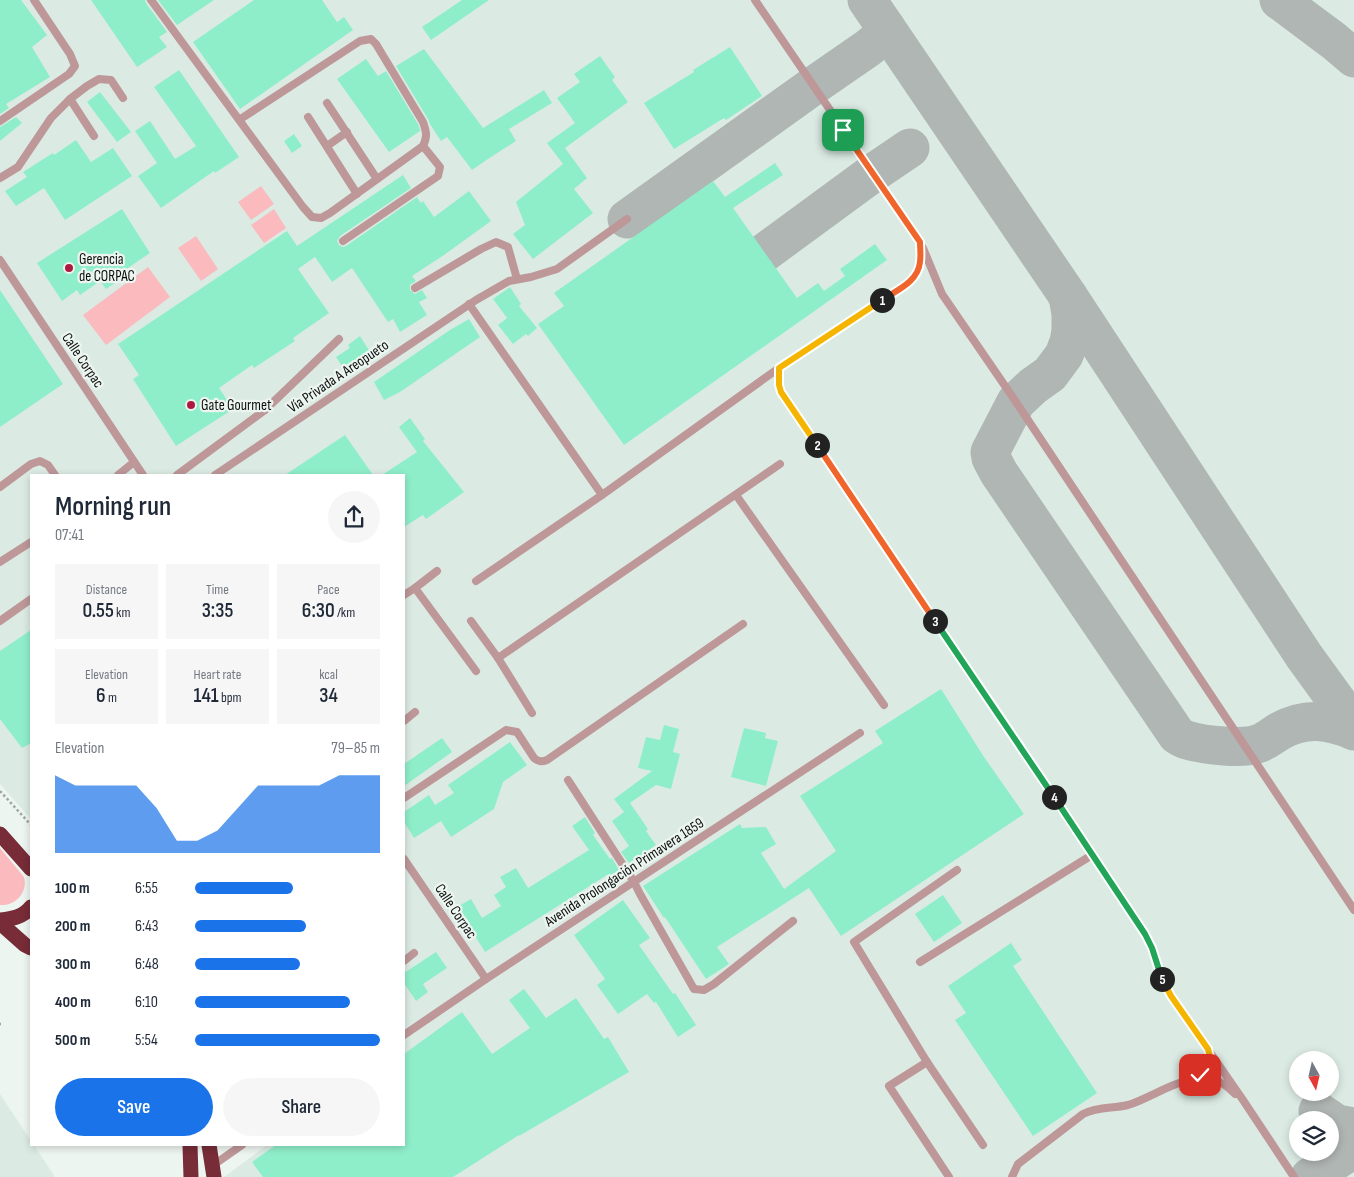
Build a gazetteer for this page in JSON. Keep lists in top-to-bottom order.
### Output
{
  "streets": {
    "lane": ["Calle Corpac", "Vía Privada A Areopueto", "Avenida Prolongación Primavera 1859"]
  },
  "crossings": [
    ["Calle Corpac", "Avenida Prolongación Primavera 1859"]
  ],
  "places": ["Gerencia de CORPAC", "Gate Gourmet"],
  "north": "bottom",
  "page": {
    "pins": [
      "1",
      "2",
      "3",
      "4",
      "5"
    ],
    "heading": ["Morning run", "07:41"],
    "stats": [
      ["Distance", "0.55 km"],
      ["Time", "3:35"],
      ["Pace", "6:30 /km"],
      ["Elevation", "6 m"],
      ["Heart rate", "141 bpm"],
      ["kcal", "34"]
    ],
    "chart": ["Elevation", "79–85 m"],
    "list": [
      {
        "name": "100 m",
        "note": "6:55"
      },
      {
        "name": "200 m",
        "note": "6:43"
      },
      {
        "name": "300 m",
        "note": "6:48"
      },
      {
        "name": "400 m",
        "note": "6:10"
      },
      {
        "name": "500 m",
        "note": "5:54"
      }
    ],
    "buttons": ["Save", "Share"]
  }
}
